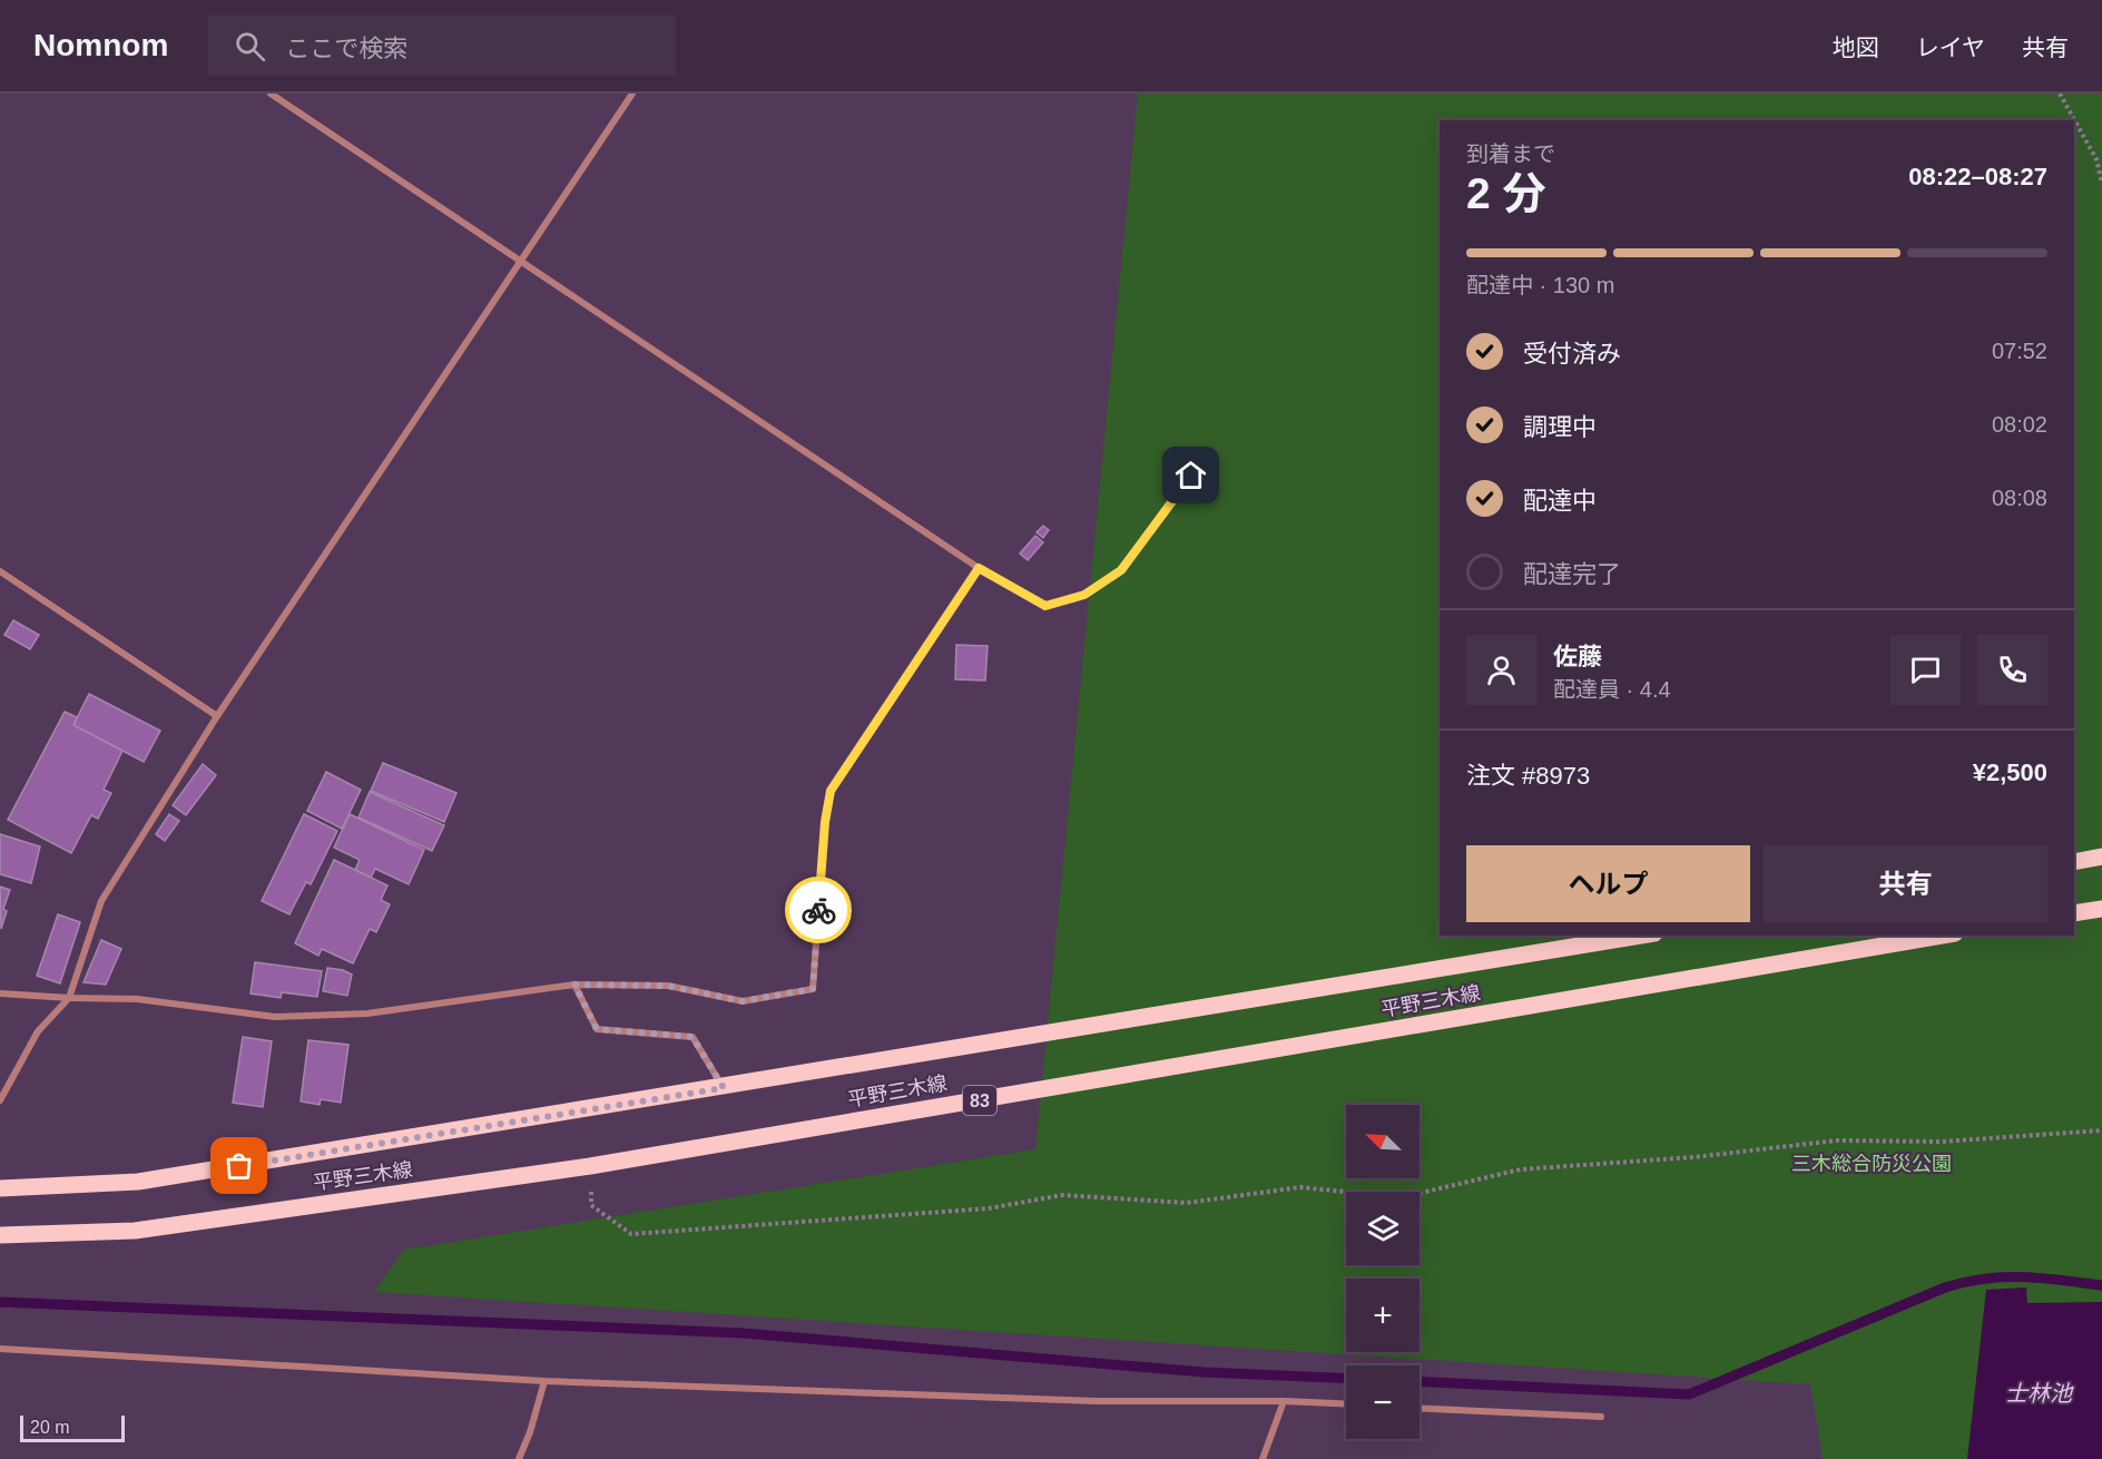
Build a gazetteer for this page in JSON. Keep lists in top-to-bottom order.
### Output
{
  "streets": {
    "main road": ["平野三木線", "83"]
  },
  "water": ["士林池"],
  "parks": ["三木総合防災公園"],
  "scale_bar": "20 m",
  "north": "top left",
  "page": {
    "header": "Nomnom",
    "search": "ここで検索",
    "nav": ["地図", "レイヤ", "共有"],
    "heading": ["2 分", "到着まで", "08:22–08:27"],
    "panel": [
      "佐藤",
      "配達員 · 4.4",
      "注文 #8973",
      "¥2,500"
    ],
    "bar": "配達中 · 130 m",
    "list": [
      ["受付済み", "07:52"],
      ["調理中", "08:02"],
      ["配達中", "08:08"],
      "配達完了"
    ],
    "buttons": ["ヘルプ", "共有"],
    "map_buttons": ["+", "−"],
    "scale": "20 m"
  }
}
